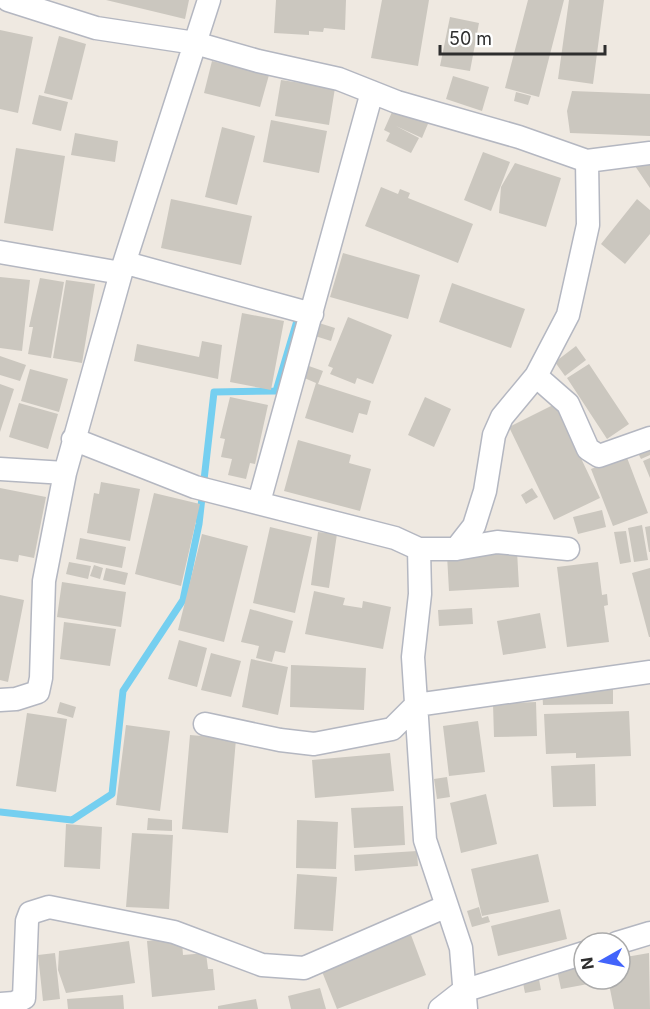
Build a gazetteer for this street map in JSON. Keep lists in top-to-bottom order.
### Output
{
  "scale_bar": "50 m",
  "north": "left"
}
